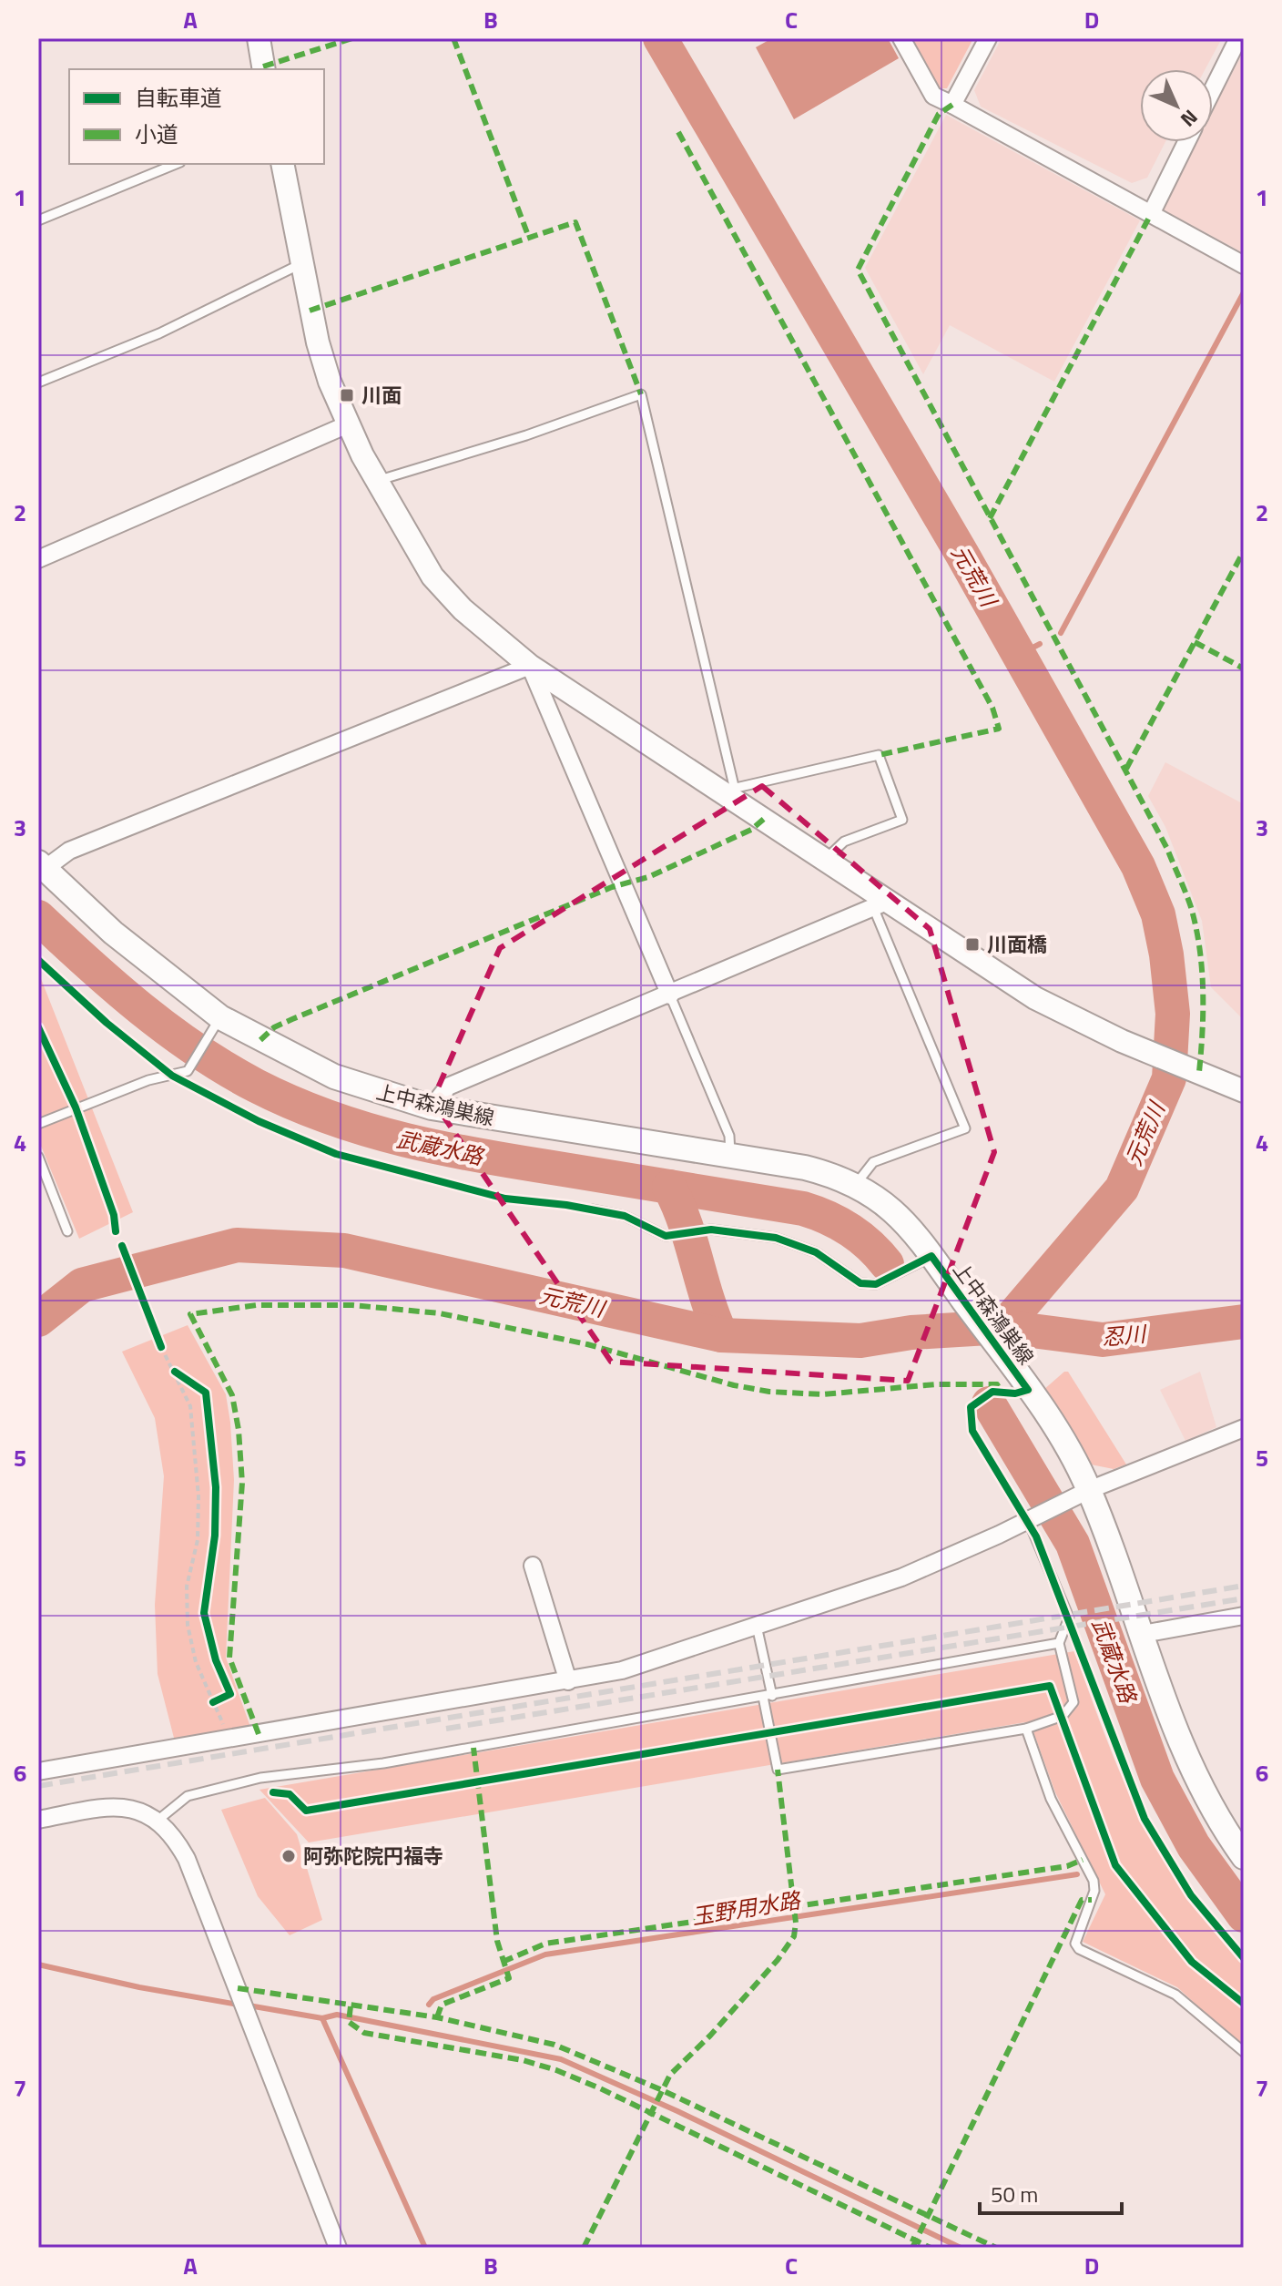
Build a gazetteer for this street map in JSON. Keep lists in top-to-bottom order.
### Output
{
  "streets": {
    "main road": ["上中森鴻巣線"]
  },
  "water": [
    "元荒川",
    "武蔵水路",
    "忍川",
    "玉野用水路"
  ],
  "places": {
    "transit": ["川面", "川面橋"],
    "other": ["阿弥陀院円福寺"]
  },
  "legend": ["自転車道", "小道"],
  "scale_bar": "50 m",
  "north": "bottom right",
  "grid": {
    "columns": [
      "A",
      "B",
      "C",
      "D"
    ],
    "rows": [
      "1",
      "2",
      "3",
      "4",
      "5",
      "6",
      "7"
    ]
  }
}
